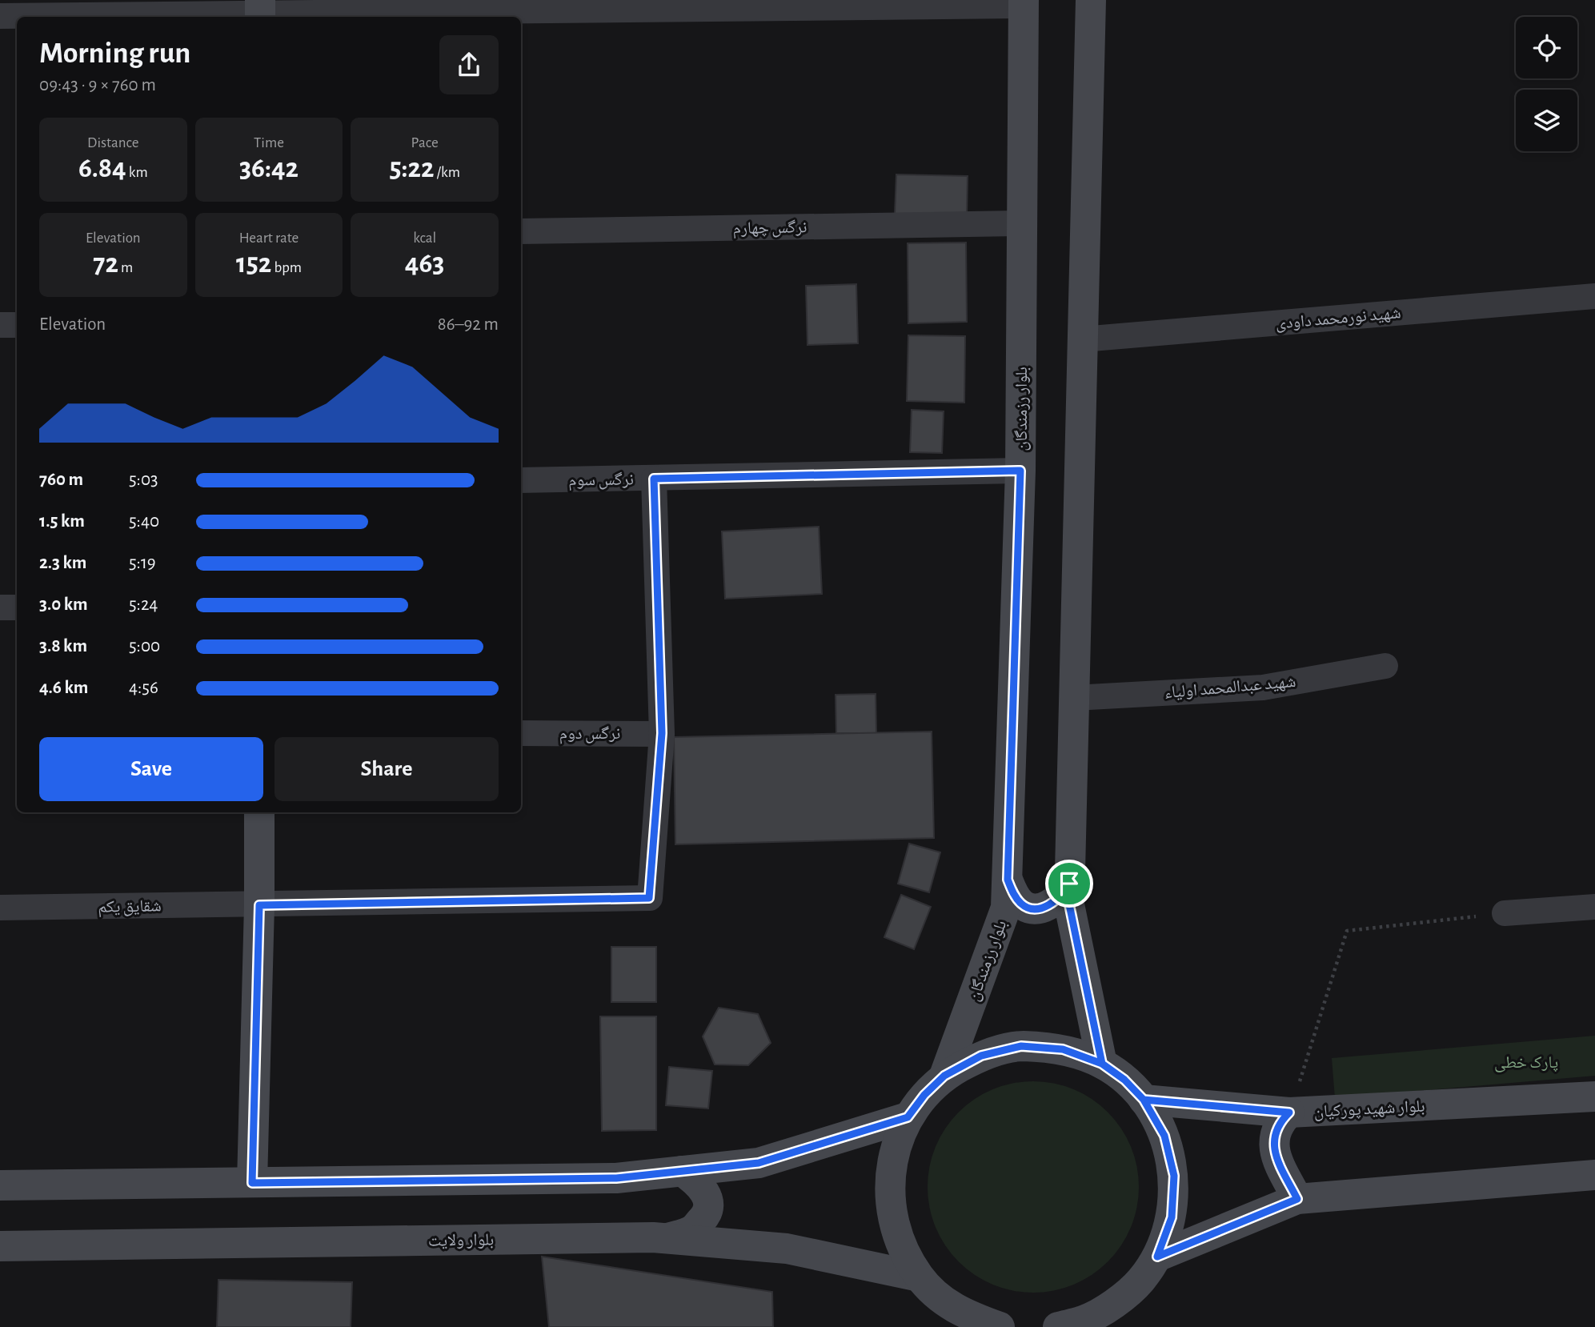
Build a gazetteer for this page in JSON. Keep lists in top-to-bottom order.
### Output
{
  "streets": {
    "main road": ["بلوار رزمندگان", "بلوار شهید پورکیان", "بلوار ولایت"],
    "street": [
      "نرگس چهارم",
      "شهید نورمحمد داودی",
      "نرگس سوم",
      "شهید عبدالمحمد اولیاء",
      "نرگس دوم",
      "شقایق یکم"
    ]
  },
  "crossings": [
    ["نرگس چهارم", "بلوار رزمندگان"],
    ["بلوار رزمندگان", "نرگس سوم"],
    ["نرگس دوم", "شقایق یکم"]
  ],
  "parks": ["پارک خطی"],
  "page": {
    "heading": ["Morning run", "09:43 · 9 × 760 m"],
    "stats": [
      ["Distance", "6.84 km"],
      ["Time", "36:42"],
      ["Pace", "5:22 /km"],
      ["Elevation", "72 m"],
      ["Heart rate", "152 bpm"],
      ["kcal", "463"]
    ],
    "chart": ["Elevation", "86–92 m"],
    "list": [
      {
        "name": "760 m",
        "note": "5:03"
      },
      {
        "name": "1.5 km",
        "note": "5:40"
      },
      {
        "name": "2.3 km",
        "note": "5:19"
      },
      {
        "name": "3.0 km",
        "note": "5:24"
      },
      {
        "name": "3.8 km",
        "note": "5:00"
      },
      {
        "name": "4.6 km",
        "note": "4:56"
      }
    ],
    "buttons": ["Save", "Share"]
  }
}
